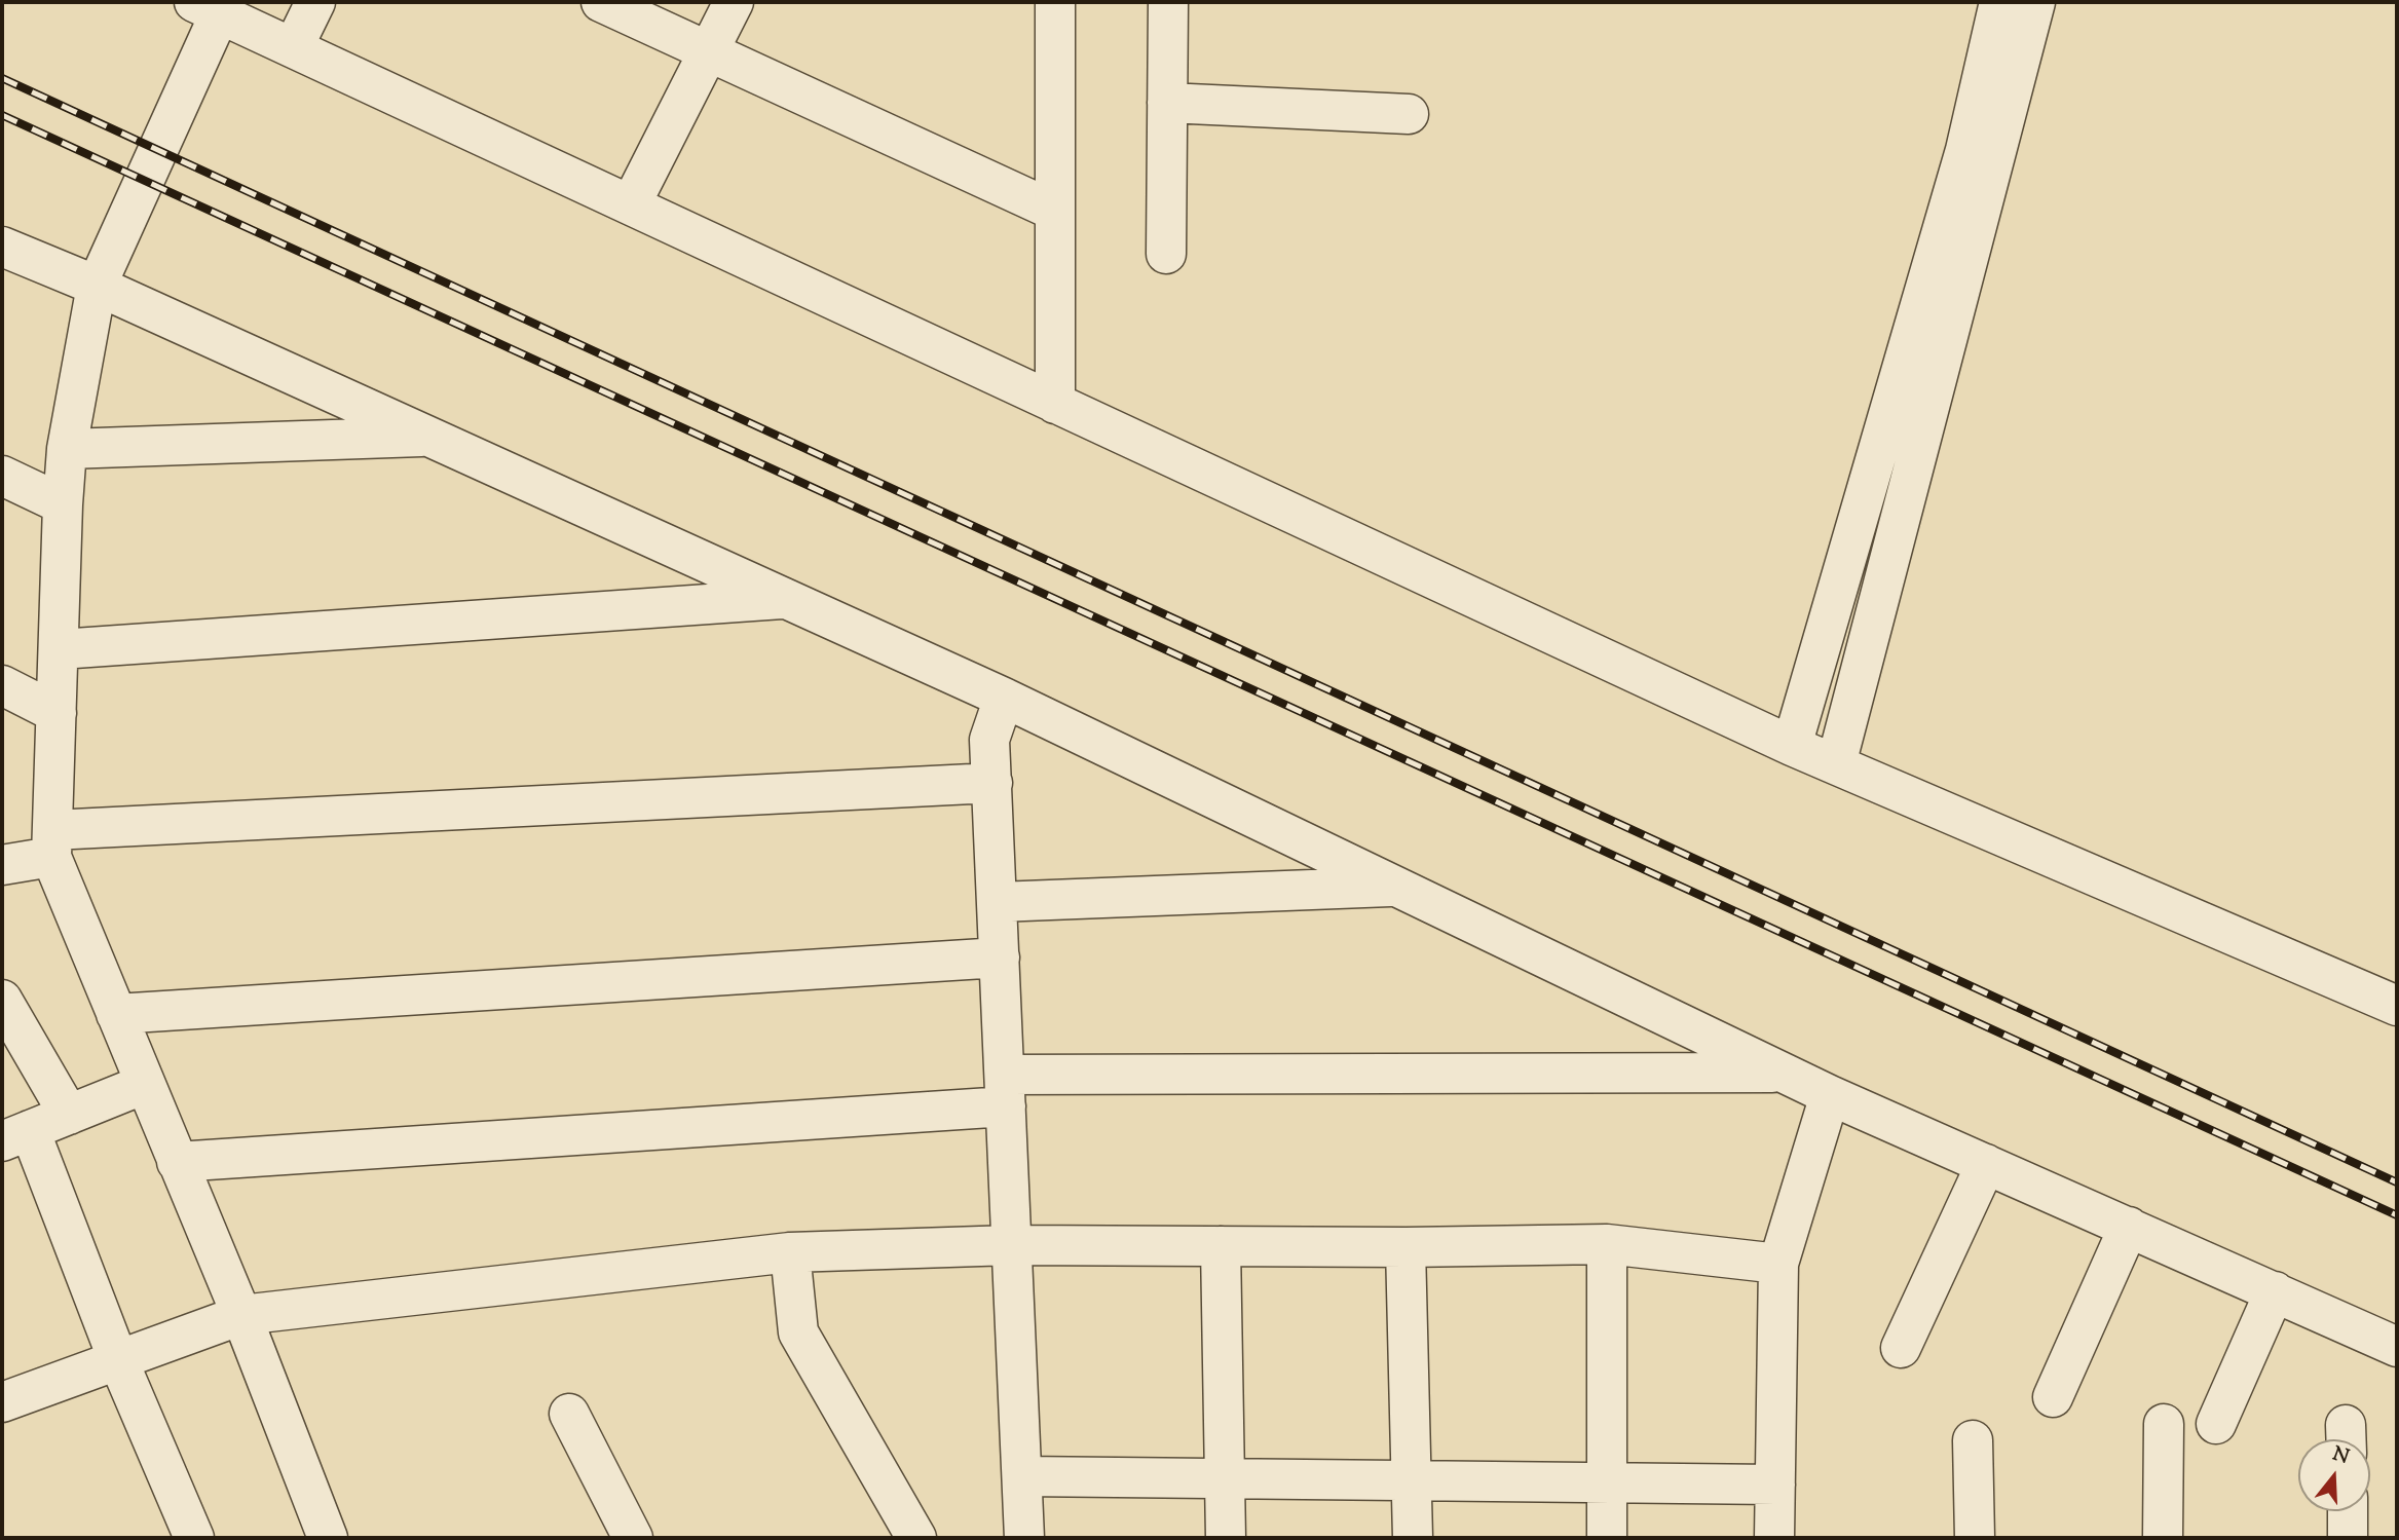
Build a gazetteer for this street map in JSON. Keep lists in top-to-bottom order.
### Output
{
  "north": "top"
}
